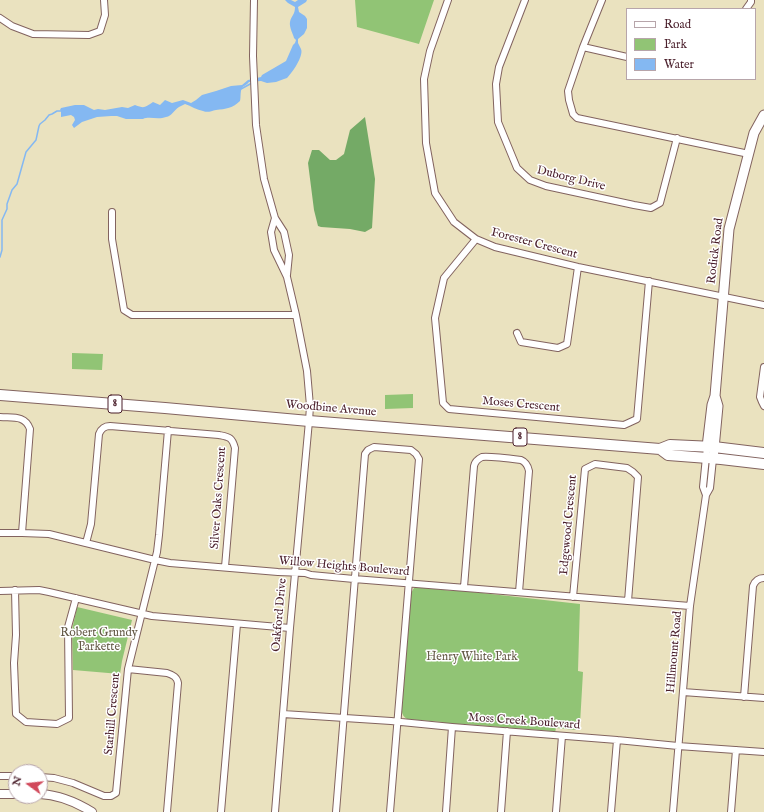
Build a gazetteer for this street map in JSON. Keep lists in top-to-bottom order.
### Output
{
  "streets": {
    "main road": ["Rodick Road", "8", "Woodbine Avenue"],
    "street": [
      "Duborg Drive",
      "Forester Crescent",
      "Moses Crescent",
      "Silver Oaks Crescent",
      "Edgewood Crescent",
      "Willow Heights Boulevard",
      "Oakford Drive",
      "Hillmount Road",
      "Starhill Crescent",
      "Moss Creek Boulevard"
    ]
  },
  "crossings": [
    ["Forester Crescent", "Rodick Road"],
    ["Forester Crescent", "Moses Crescent"],
    ["Rodick Road", "Woodbine Avenue"],
    ["Rodick Road", "Hillmount Road"],
    ["Woodbine Avenue", "Oakford Drive"],
    ["Woodbine Avenue", "Hillmount Road"],
    ["Silver Oaks Crescent", "Willow Heights Boulevard"],
    ["Silver Oaks Crescent", "Starhill Crescent"],
    ["Edgewood Crescent", "Willow Heights Boulevard"],
    ["Willow Heights Boulevard", "Oakford Drive"],
    ["Willow Heights Boulevard", "Hillmount Road"],
    ["Willow Heights Boulevard", "Starhill Crescent"],
    ["Oakford Drive", "Moss Creek Boulevard"],
    ["Hillmount Road", "Moss Creek Boulevard"]
  ],
  "parks": ["Robert Grundy Parkette", "Henry White Park"],
  "legend": ["Road", "Park", "Water"],
  "north": "left"
}
